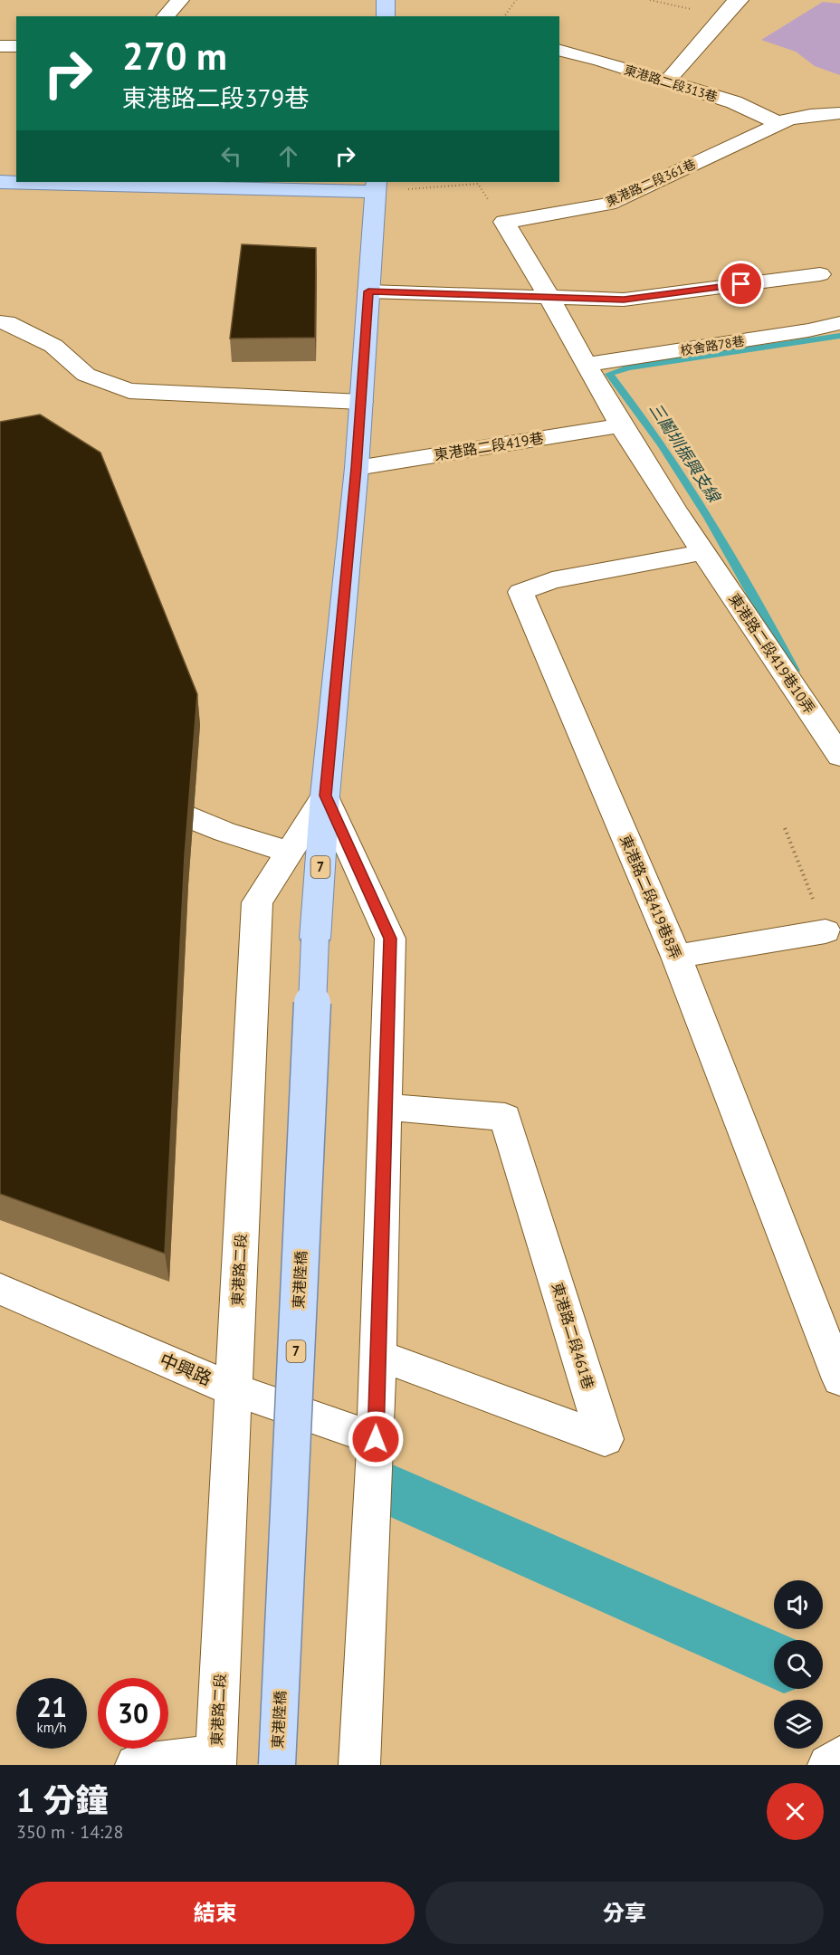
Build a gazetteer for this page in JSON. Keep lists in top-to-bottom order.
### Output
{
  "streets": {
    "main road": ["7", "東港路二段", "東港陸橋"],
    "street": [
      "東港路二段313巷",
      "東港路二段361巷",
      "校舍路78巷",
      "東港路二段419巷",
      "東港路二段419巷10弄",
      "東港路二段419巷8弄",
      "東港路二段461巷",
      "中興路"
    ]
  },
  "crossings": [
    ["東港路二段313巷", "東港路二段361巷"],
    ["東港路二段419巷", "東港路二段"],
    ["東港路二段419巷10弄", "東港路二段419巷8弄"],
    ["東港路二段", "東港陸橋"],
    ["東港路二段", "中興路"]
  ],
  "water": ["三鬮圳振興支線"],
  "page": {
    "turn": ["270 m", "東港路二段379巷"],
    "speed": "21 km/h",
    "limit": "30",
    "heading": ["1 分鐘", "350 m · 14:28"],
    "buttons": ["結束", "分享"]
  }
}
